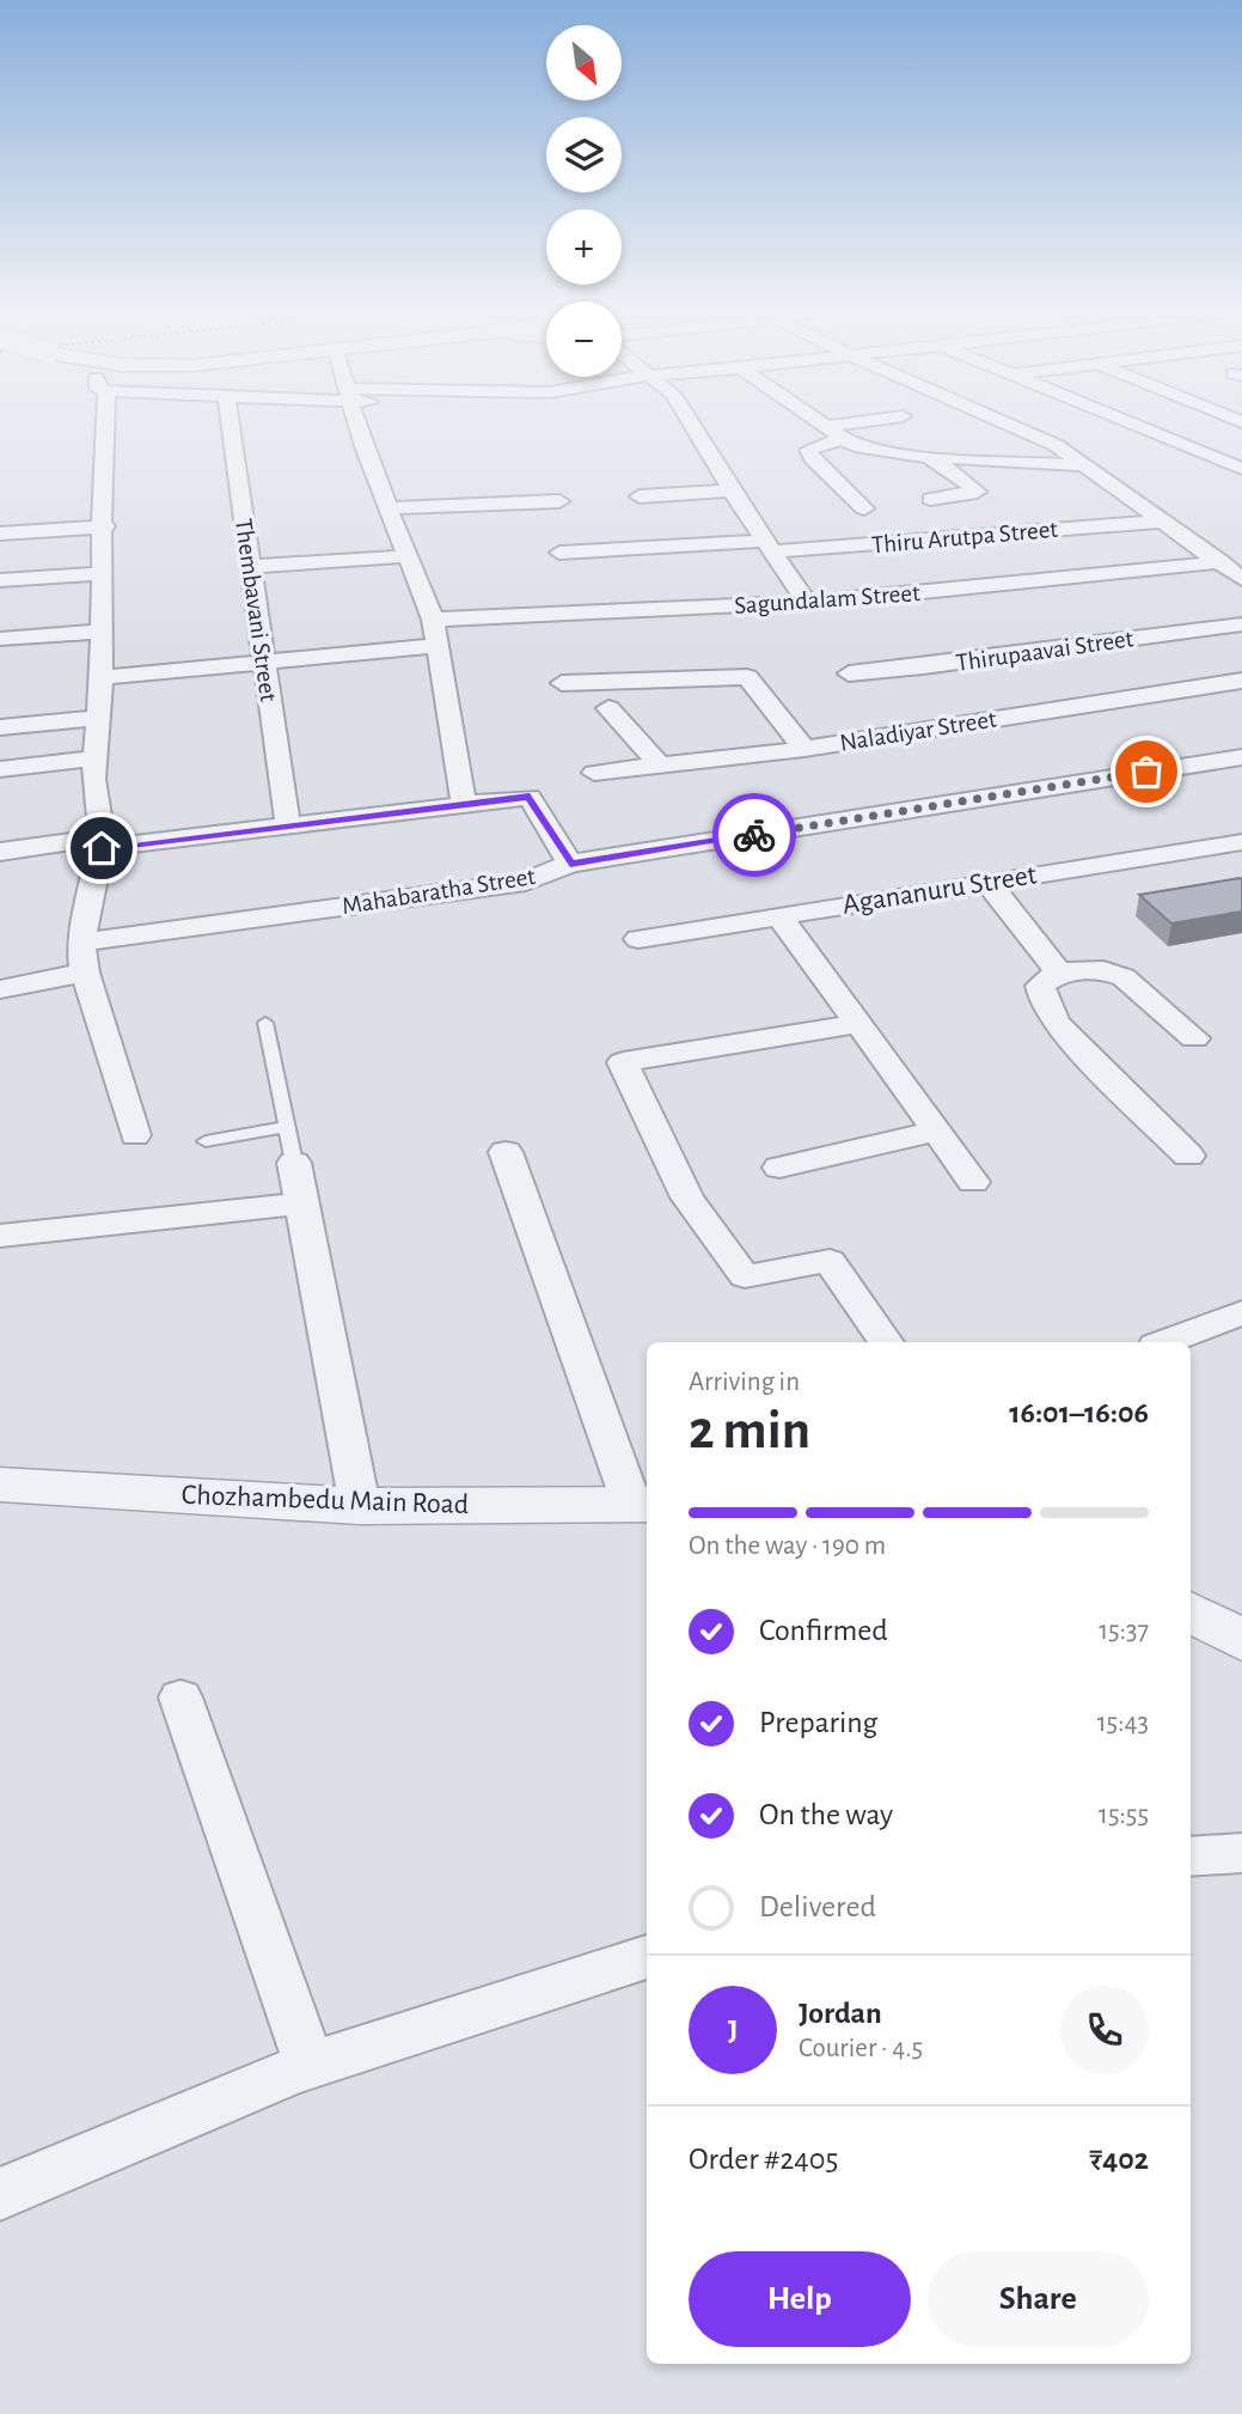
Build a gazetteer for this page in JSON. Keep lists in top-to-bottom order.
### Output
{
  "streets": {
    "street": [
      "Thiru Arutpa Street",
      "Sagundalam Street",
      "Thembavani Street",
      "Thirupaavai Street",
      "Naladiyar Street",
      "Agananuru Street",
      "Mahabaratha Street",
      "Chozhambedu Main Road"
    ]
  },
  "north": "bottom right",
  "page": {
    "map_buttons": ["+", "−"],
    "heading": ["2 min", "Arriving in", "16:01–16:06"],
    "panel": [
      "Jordan",
      "Courier · 4.5",
      "Order #2405",
      "₹402"
    ],
    "bar": "On the way · 190 m",
    "list": [
      ["Confirmed", "15:37"],
      ["Preparing", "15:43"],
      ["On the way", "15:55"],
      "Delivered"
    ],
    "round": "J",
    "buttons": ["Help", "Share"]
  }
}
